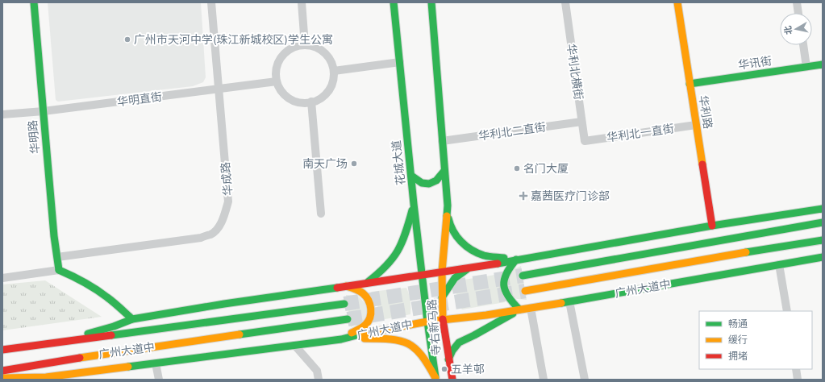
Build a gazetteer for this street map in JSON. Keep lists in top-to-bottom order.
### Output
{
  "streets": {
    "main road": [
      "华讯街",
      "华利路",
      "华明路",
      "花城大道",
      "广州大道中",
      "寺右新马路"
    ],
    "street": [
      "华利北横街",
      "华明直街",
      "华利北二直街",
      "华利北一直街",
      "华成路"
    ]
  },
  "crossings": [
    ["华讯街", "华利路"],
    ["华利北横街", "华利北二直街"],
    ["华利北横街", "华利北一直街"],
    ["华明直街", "华明路"],
    ["华明直街", "华成路"],
    ["华利路", "华利北一直街"],
    ["华利路", "广州大道中"],
    ["华明路", "华成路"],
    ["花城大道", "广州大道中"],
    ["花城大道", "寺右新马路"],
    ["广州大道中", "寺右新马路"]
  ],
  "places": {
    "other": [
      "广州市天河中学(珠江新城校区)学生公寓",
      "南天广场",
      "名门大厦",
      "五羊邨"
    ],
    "health": ["嘉茜医疗门诊部"]
  },
  "legend": ["畅通", "缓行", "拥堵"],
  "north": "left"
}
